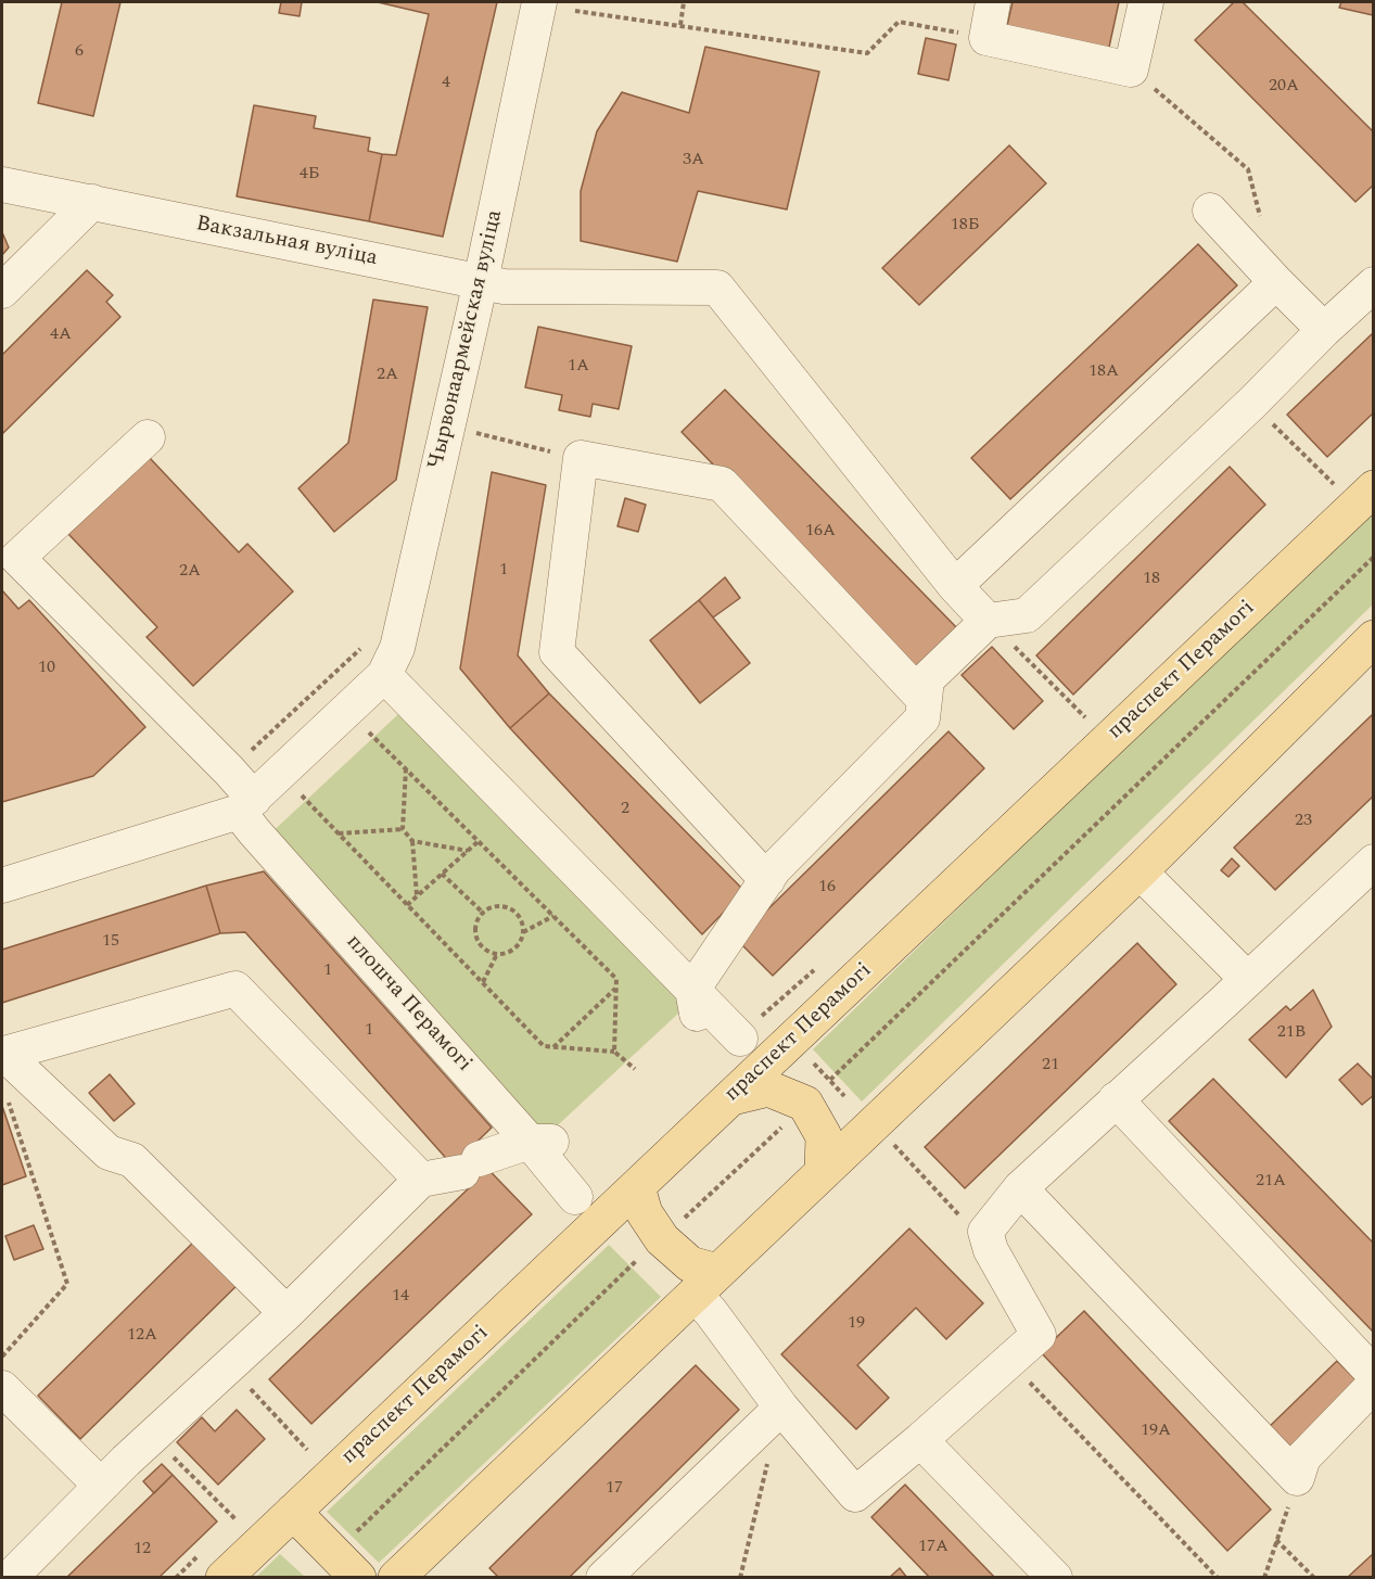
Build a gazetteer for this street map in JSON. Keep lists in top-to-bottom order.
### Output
{
  "streets": {
    "main road": ["праспект Перамогі"],
    "street": ["Вакзальная вуліца", "Чырвонаармейская вуліца", "плошча Перамогі"]
  },
  "crossings": [
    ["Вакзальная вуліца", "Чырвонаармейская вуліца"]
  ],
  "house_numbers": [
    "6",
    "4",
    "20А",
    "3А",
    "4Б",
    "18Б",
    "4А",
    "1А",
    "18А",
    "2А",
    "16А",
    "1",
    "2А",
    "18",
    "10",
    "2",
    "23",
    "16",
    "15",
    "1",
    "1",
    "21В",
    "21",
    "21А",
    "14",
    "19",
    "12А",
    "19А",
    "17",
    "17А",
    "12"
  ]
}
